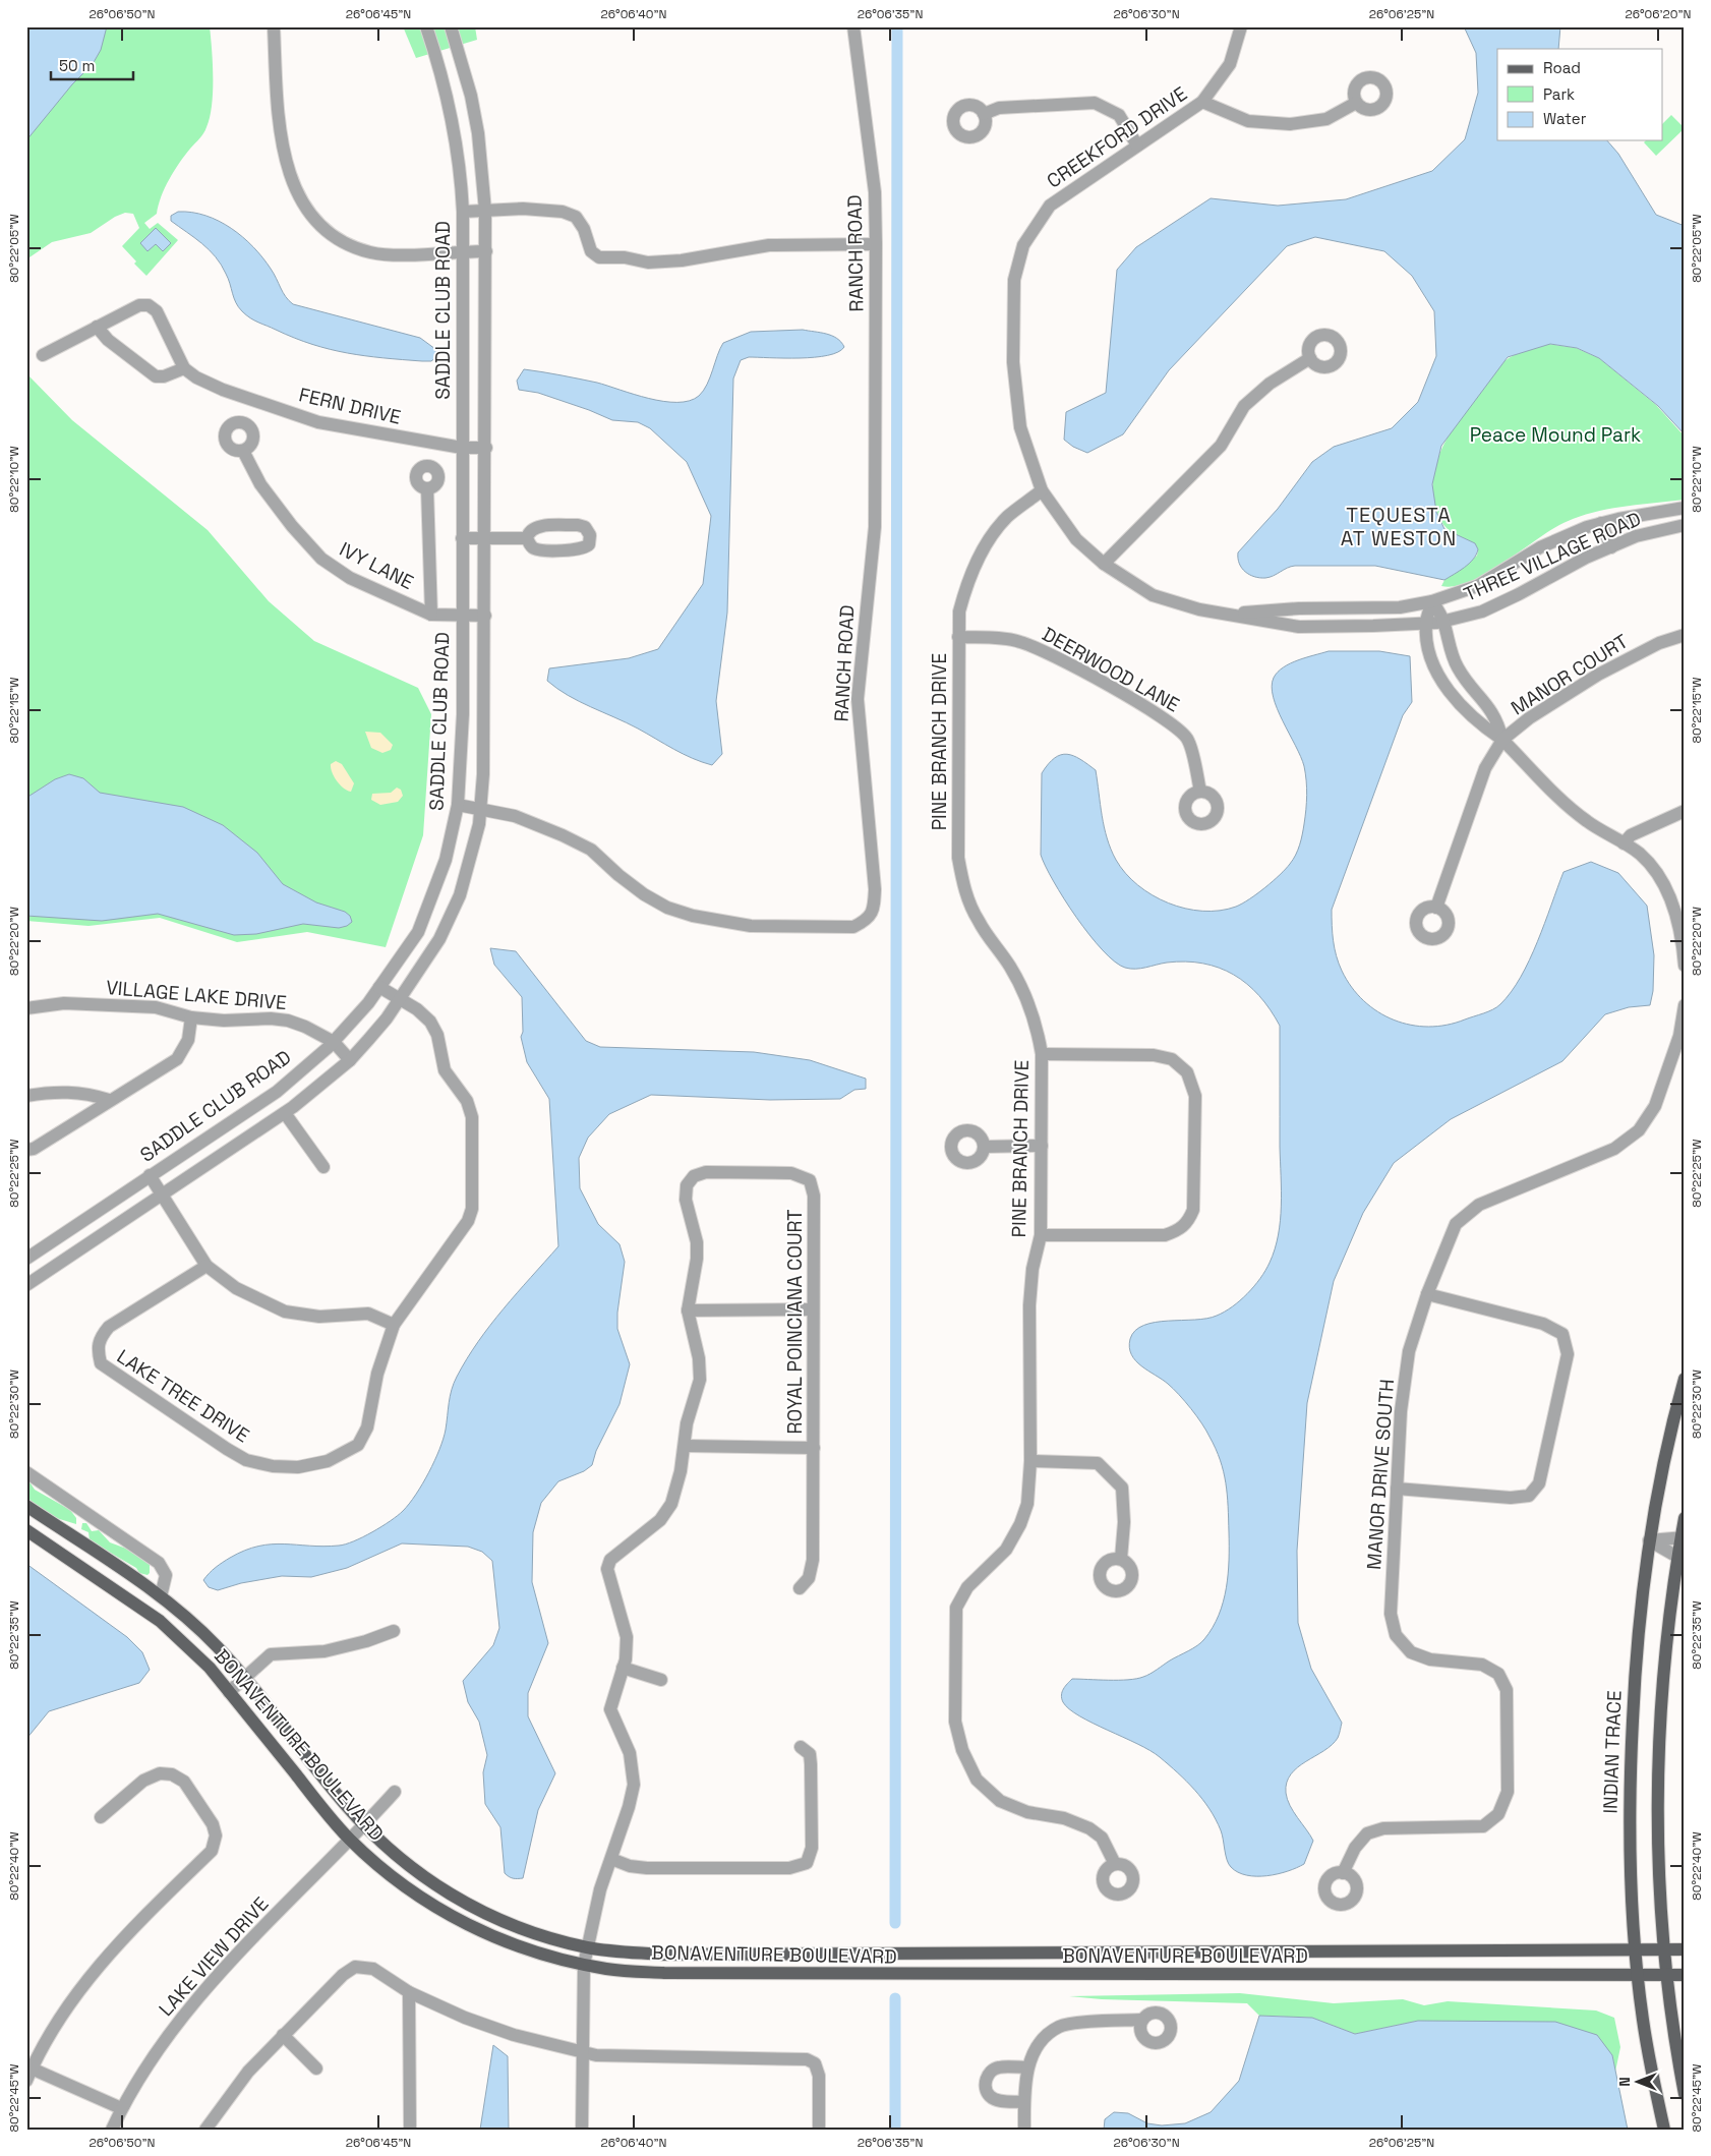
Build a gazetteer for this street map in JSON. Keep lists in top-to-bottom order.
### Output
{
  "streets": {
    "main road": ["BONAVENTURE BOULEVARD", "INDIAN TRACE"],
    "street": [
      "CREEKFORD DRIVE",
      "RANCH ROAD",
      "SADDLE CLUB ROAD",
      "FERN DRIVE",
      "THREE VILLAGE ROAD",
      "IVY LANE",
      "DEERWOOD LANE",
      "MANOR COURT",
      "PINE BRANCH DRIVE",
      "VILLAGE LAKE DRIVE",
      "ROYAL POINCIANA COURT",
      "LAKE TREE DRIVE",
      "MANOR DRIVE SOUTH",
      "LAKE VIEW DRIVE"
    ]
  },
  "crossings": [
    ["CREEKFORD DRIVE", "THREE VILLAGE ROAD"],
    ["CREEKFORD DRIVE", "PINE BRANCH DRIVE"],
    ["RANCH ROAD", "SADDLE CLUB ROAD"],
    ["SADDLE CLUB ROAD", "FERN DRIVE"],
    ["SADDLE CLUB ROAD", "IVY LANE"],
    ["SADDLE CLUB ROAD", "VILLAGE LAKE DRIVE"],
    ["SADDLE CLUB ROAD", "LAKE TREE DRIVE"],
    ["DEERWOOD LANE", "PINE BRANCH DRIVE"],
    ["BONAVENTURE BOULEVARD", "INDIAN TRACE"],
    ["BONAVENTURE BOULEVARD", "LAKE VIEW DRIVE"]
  ],
  "districts": ["TEQUESTA AT WESTON"],
  "parks": ["Peace Mound Park"],
  "legend": ["Road", "Park", "Water"],
  "scale_bar": "50 m",
  "north": "left",
  "coordinates": [
    "26°06'50\"N",
    "26°06'45\"N",
    "26°06'40\"N",
    "26°06'35\"N",
    "26°06'30\"N",
    "26°06'25\"N",
    "26°06'20\"N",
    "80°22'05\"W",
    "80°22'10\"W",
    "80°22'15\"W",
    "80°22'20\"W",
    "80°22'25\"W",
    "80°22'30\"W",
    "80°22'35\"W",
    "80°22'40\"W",
    "80°22'45\"W"
  ]
}
